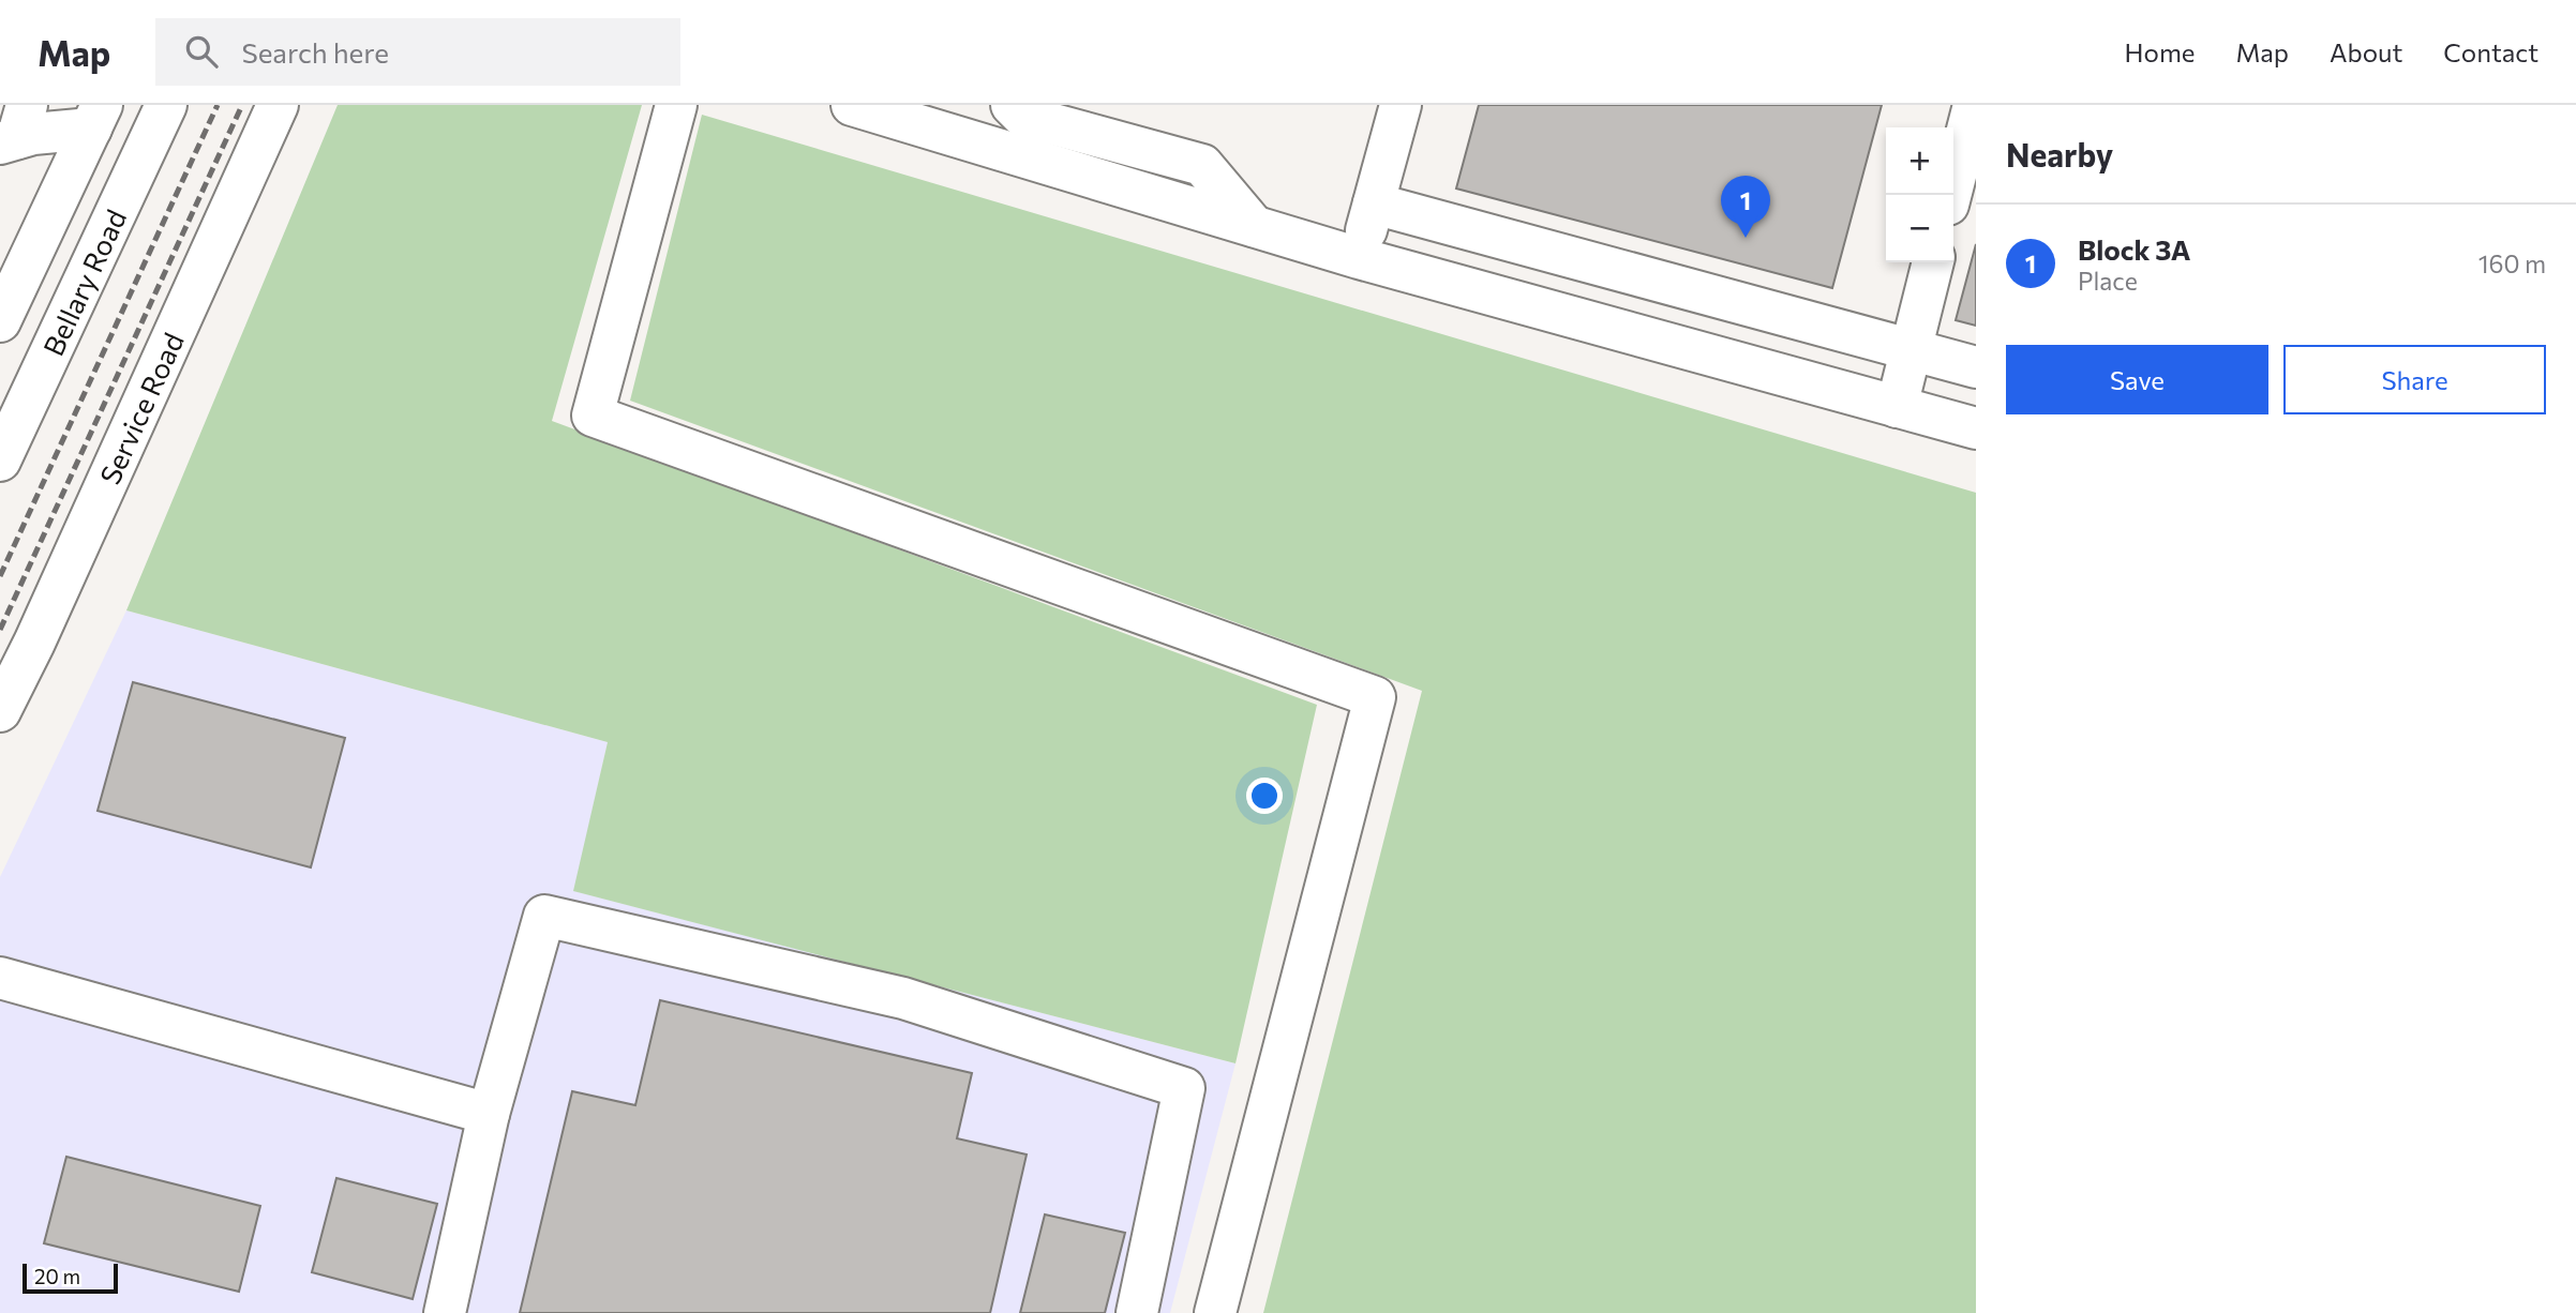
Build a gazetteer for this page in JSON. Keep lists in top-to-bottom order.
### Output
{
  "streets": {
    "main road": ["Bellary Road", "Service Road"]
  },
  "scale_bar": "20 m",
  "page": {
    "header": "Map",
    "search": "Search here",
    "nav": [
      "Home",
      "Map",
      "About",
      "Contact"
    ],
    "heading": "Nearby",
    "map_buttons": ["+", "−"],
    "pins": "1",
    "list": [
      {
        "mark": "1",
        "name": "Block 3A",
        "note": "Place",
        "value": "160 m"
      }
    ],
    "buttons": ["Save", "Share"],
    "scale": "20 m"
  }
}
